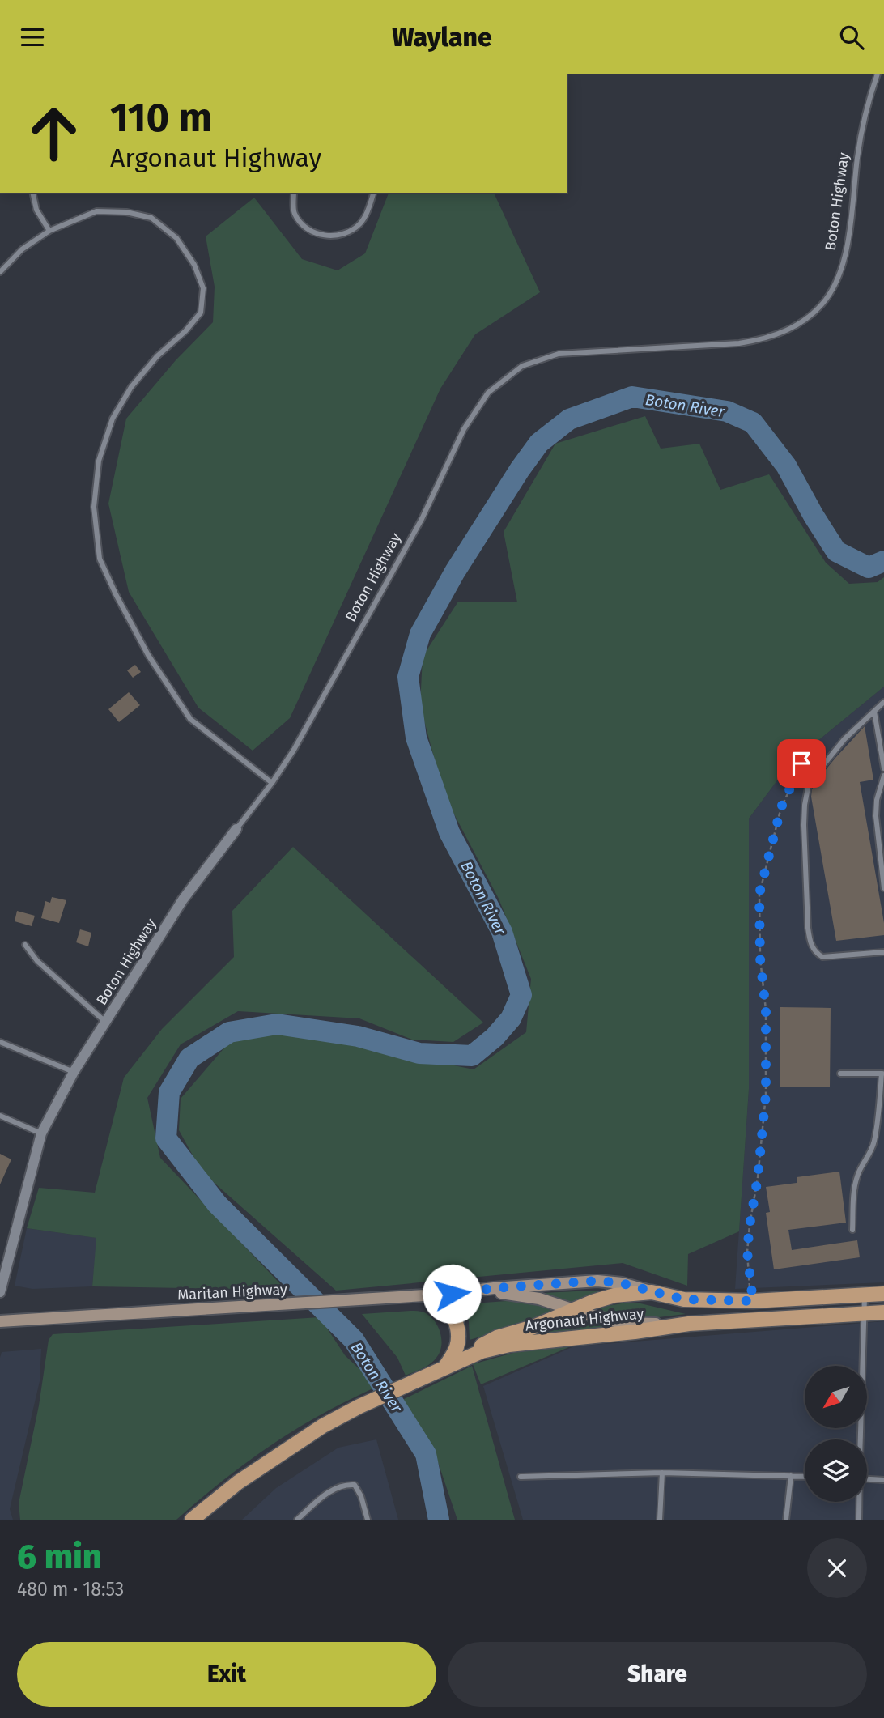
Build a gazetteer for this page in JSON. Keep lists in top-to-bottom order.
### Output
{
  "streets": {
    "main road": ["Maritan Highway", "Argonaut Highway"],
    "street": ["Boton Highway"]
  },
  "crossings": [
    ["Maritan Highway", "Argonaut Highway"]
  ],
  "water": ["Boton River"],
  "north": "bottom left",
  "page": {
    "header": "Waylane",
    "turn": ["110 m", "Argonaut Highway"],
    "heading": ["6 min", "480 m · 18:53"],
    "buttons": ["Exit", "Share"]
  }
}
